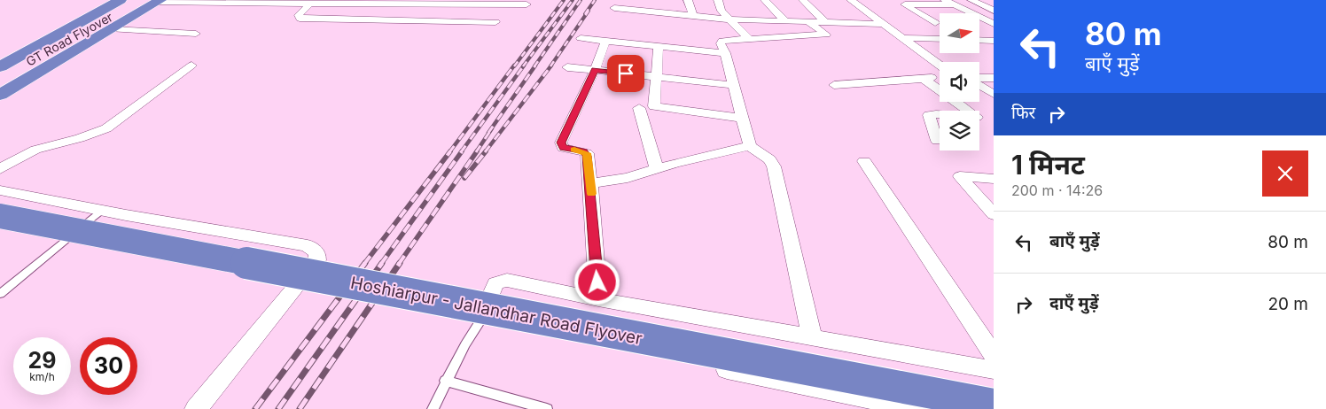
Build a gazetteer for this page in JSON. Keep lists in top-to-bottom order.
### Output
{
  "streets": {
    "highway": ["GT Road Flyover", "Hoshiarpur - Jallandhar Road Flyover"]
  },
  "north": "right",
  "page": {
    "turn": ["80 m", "बाएँ मुड़ें"],
    "then": "फिर",
    "heading": ["1 मिनट", "200 m · 14:26"],
    "list": [
      {
        "name": "बाएँ मुड़ें",
        "value": "80 m"
      },
      {
        "name": "दाएँ मुड़ें",
        "value": "20 m"
      }
    ],
    "speed": "29 km/h",
    "limit": "30"
  }
}
